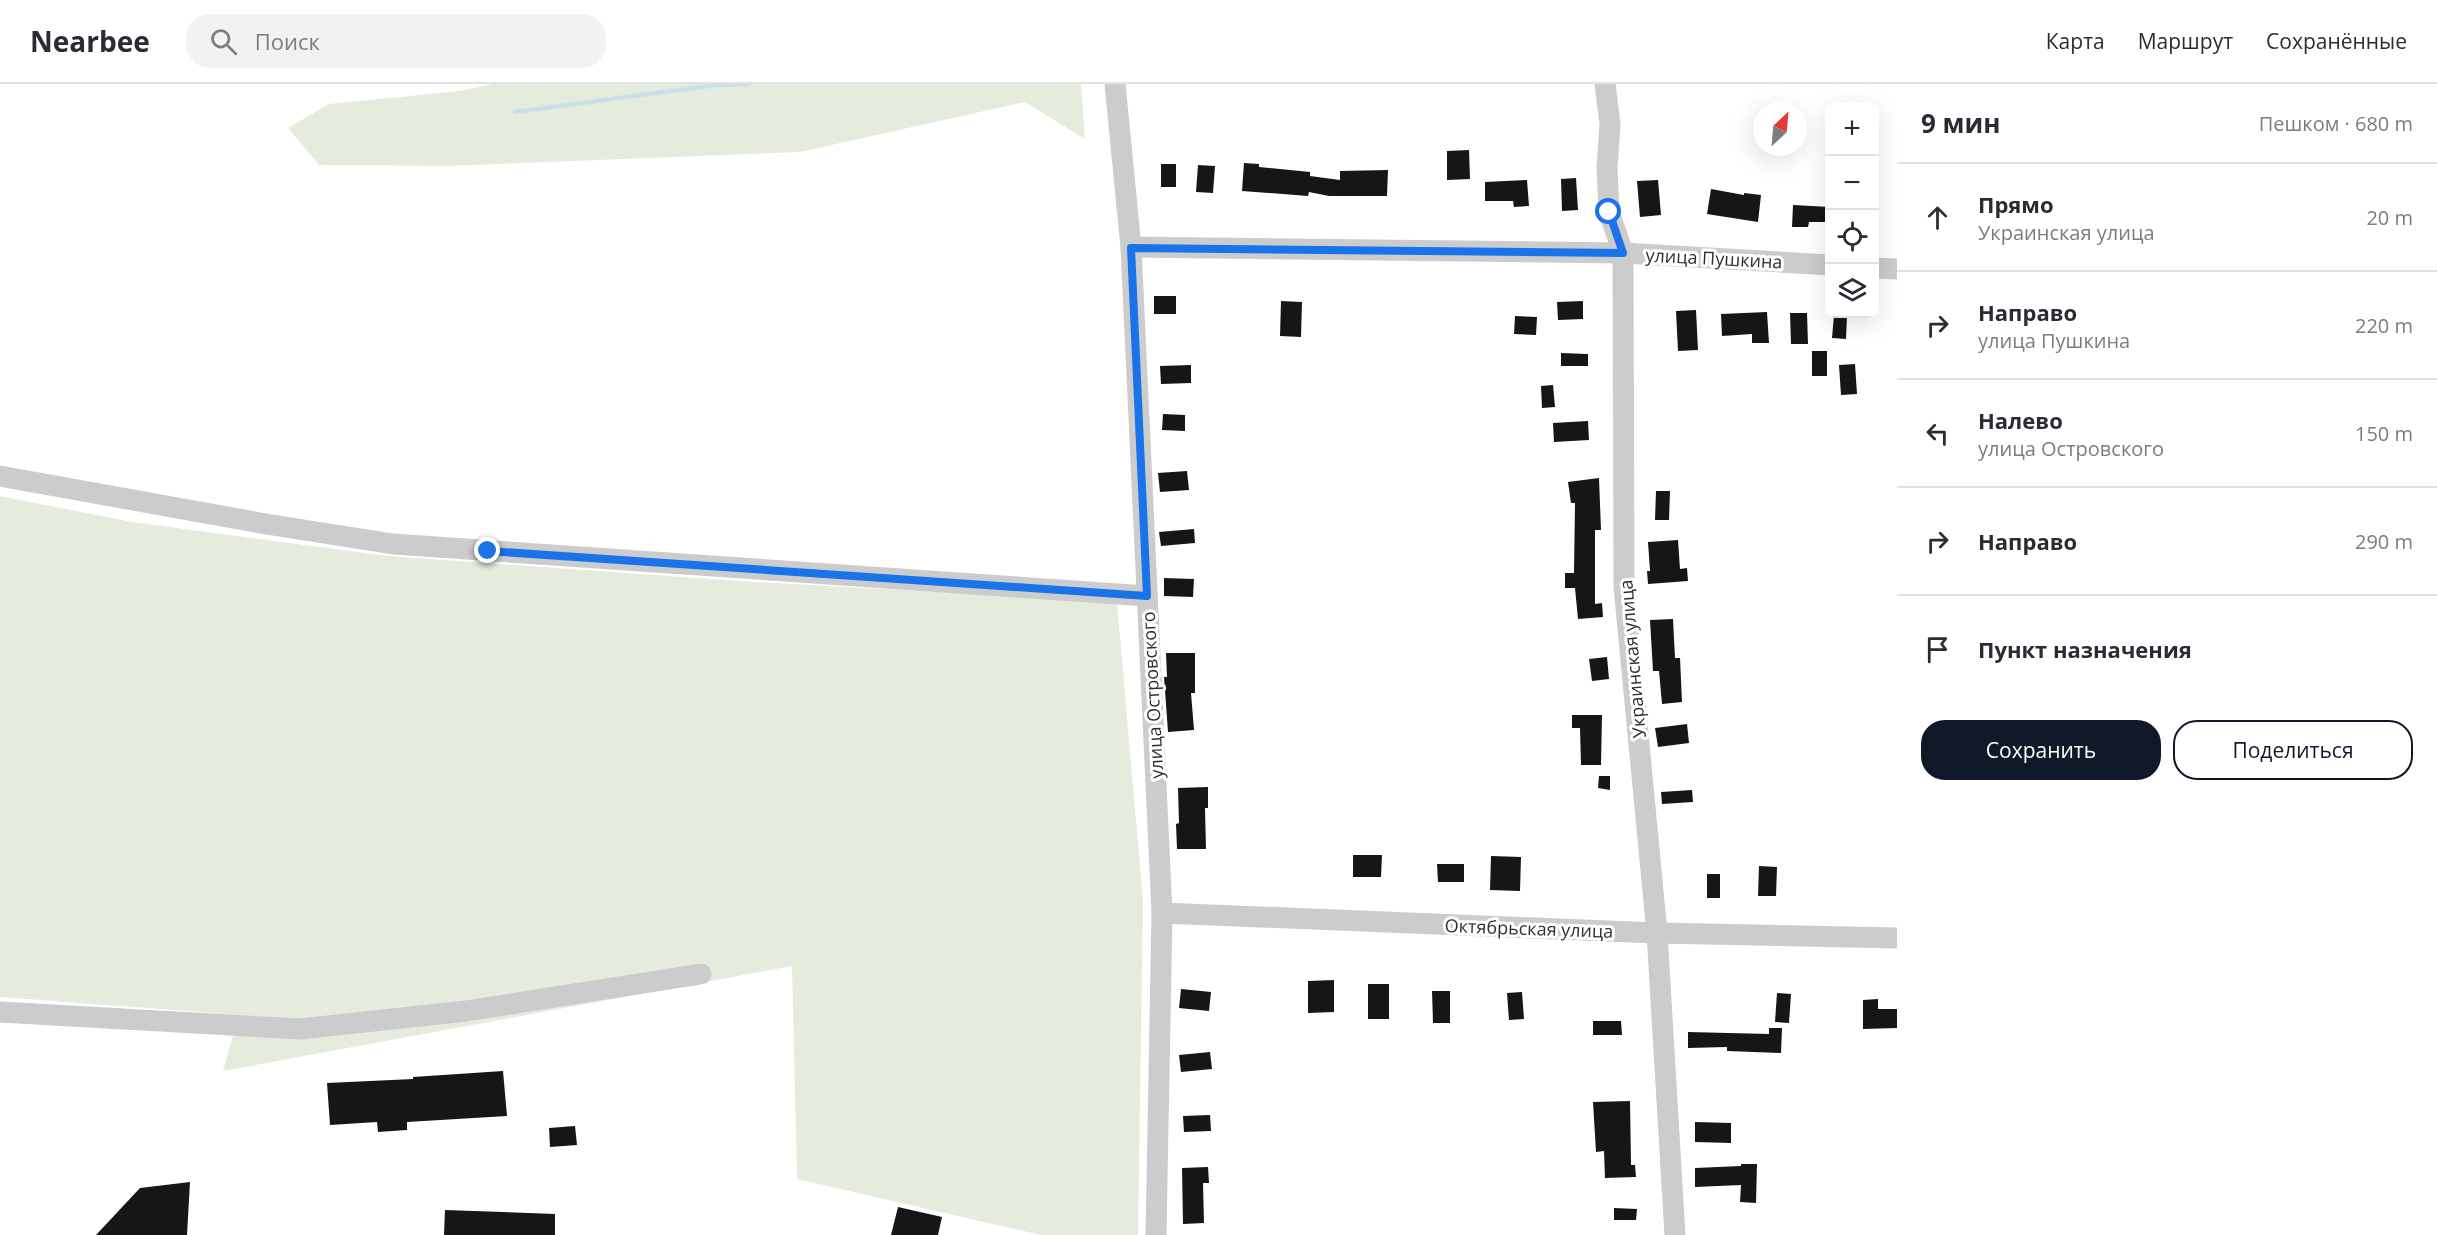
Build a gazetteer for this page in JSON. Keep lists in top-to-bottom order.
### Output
{
  "streets": {
    "street": [
      "улица Пушкина",
      "Украинская улица",
      "улица Островского",
      "Октябрьская улица"
    ]
  },
  "crossings": [
    ["улица Пушкина", "Украинская улица"],
    ["улица Пушкина", "улица Островского"],
    ["Украинская улица", "Октябрьская улица"],
    ["улица Островского", "Октябрьская улица"]
  ],
  "north": "top right",
  "page": {
    "header": "Nearbee",
    "search": "Поиск",
    "nav": ["Карта", "Маршрут", "Сохранённые"],
    "heading": ["9 мин", "Пешком · 680 m"],
    "map_buttons": ["+", "−"],
    "list": [
      ["Прямо", "Украинская улица", "20 m"],
      ["Направо", "улица Пушкина", "220 m"],
      ["Налево", "улица Островского", "150 m"],
      ["Направо", "290 m"],
      "Пункт назначения"
    ],
    "buttons": ["Сохранить", "Поделиться"]
  }
}
